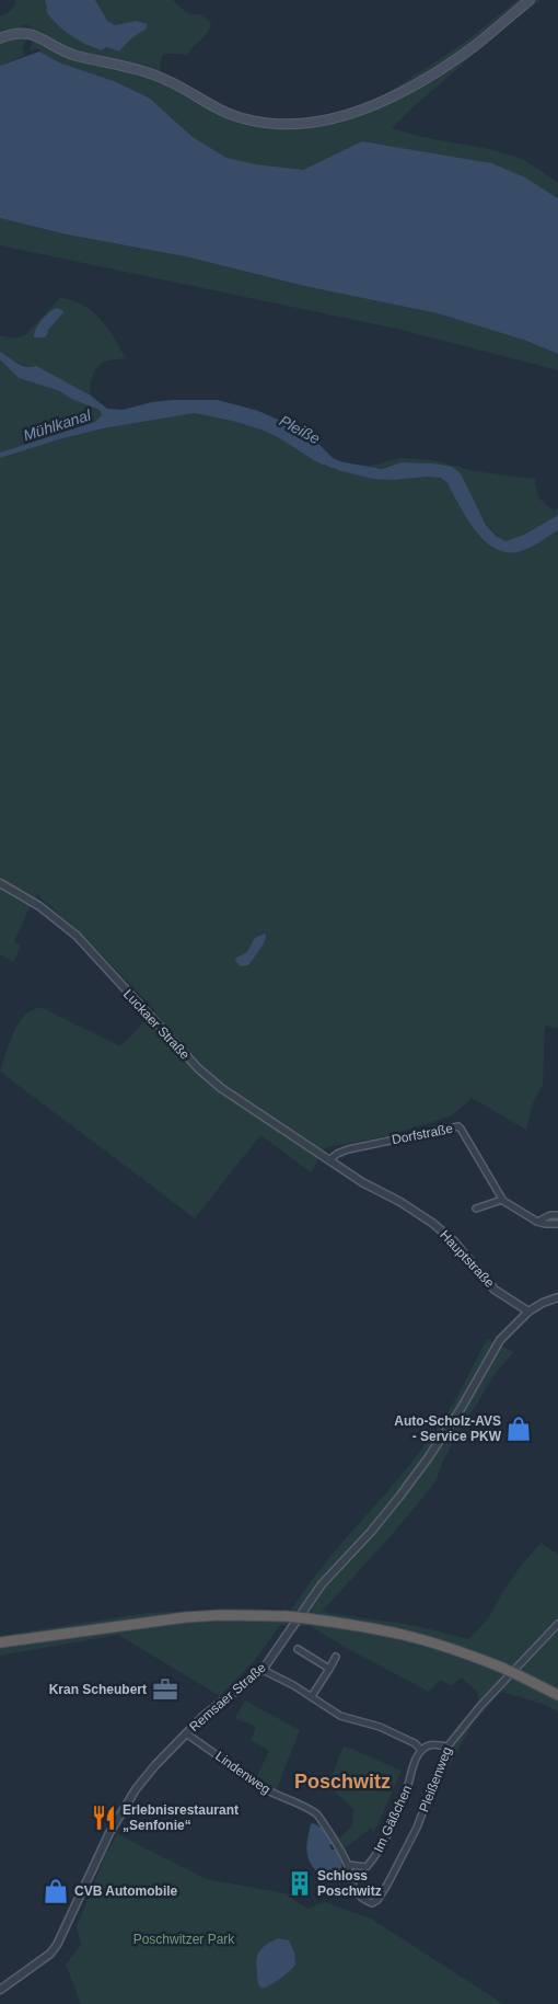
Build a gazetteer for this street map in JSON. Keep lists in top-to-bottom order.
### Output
{
  "streets": {
    "street": [
      "Luckaer Straße",
      "Dorfstraße",
      "Hauptstraße",
      "Remsaer Straße",
      "Lindenweg",
      "Pleißenweg",
      "Im Gäßchen"
    ]
  },
  "crossings": [
    ["Luckaer Straße", "Hauptstraße"],
    ["Dorfstraße", "Hauptstraße"],
    ["Hauptstraße", "Remsaer Straße"],
    ["Remsaer Straße", "Lindenweg"],
    ["Lindenweg", "Pleißenweg"],
    ["Lindenweg", "Im Gäßchen"]
  ],
  "districts": ["Poschwitz"],
  "water": ["Mühlkanal", "Pleiße"],
  "parks": ["Poschwitzer Park"],
  "places": {
    "shop": ["Auto-Scholz-AVS - Service PKW", "CVB Automobile"],
    "office": ["Kran Scheubert"],
    "restaurant": ["Erlebnisrestaurant „Senfonie“"],
    "building": ["Schloss Poschwitz"]
  }
}
